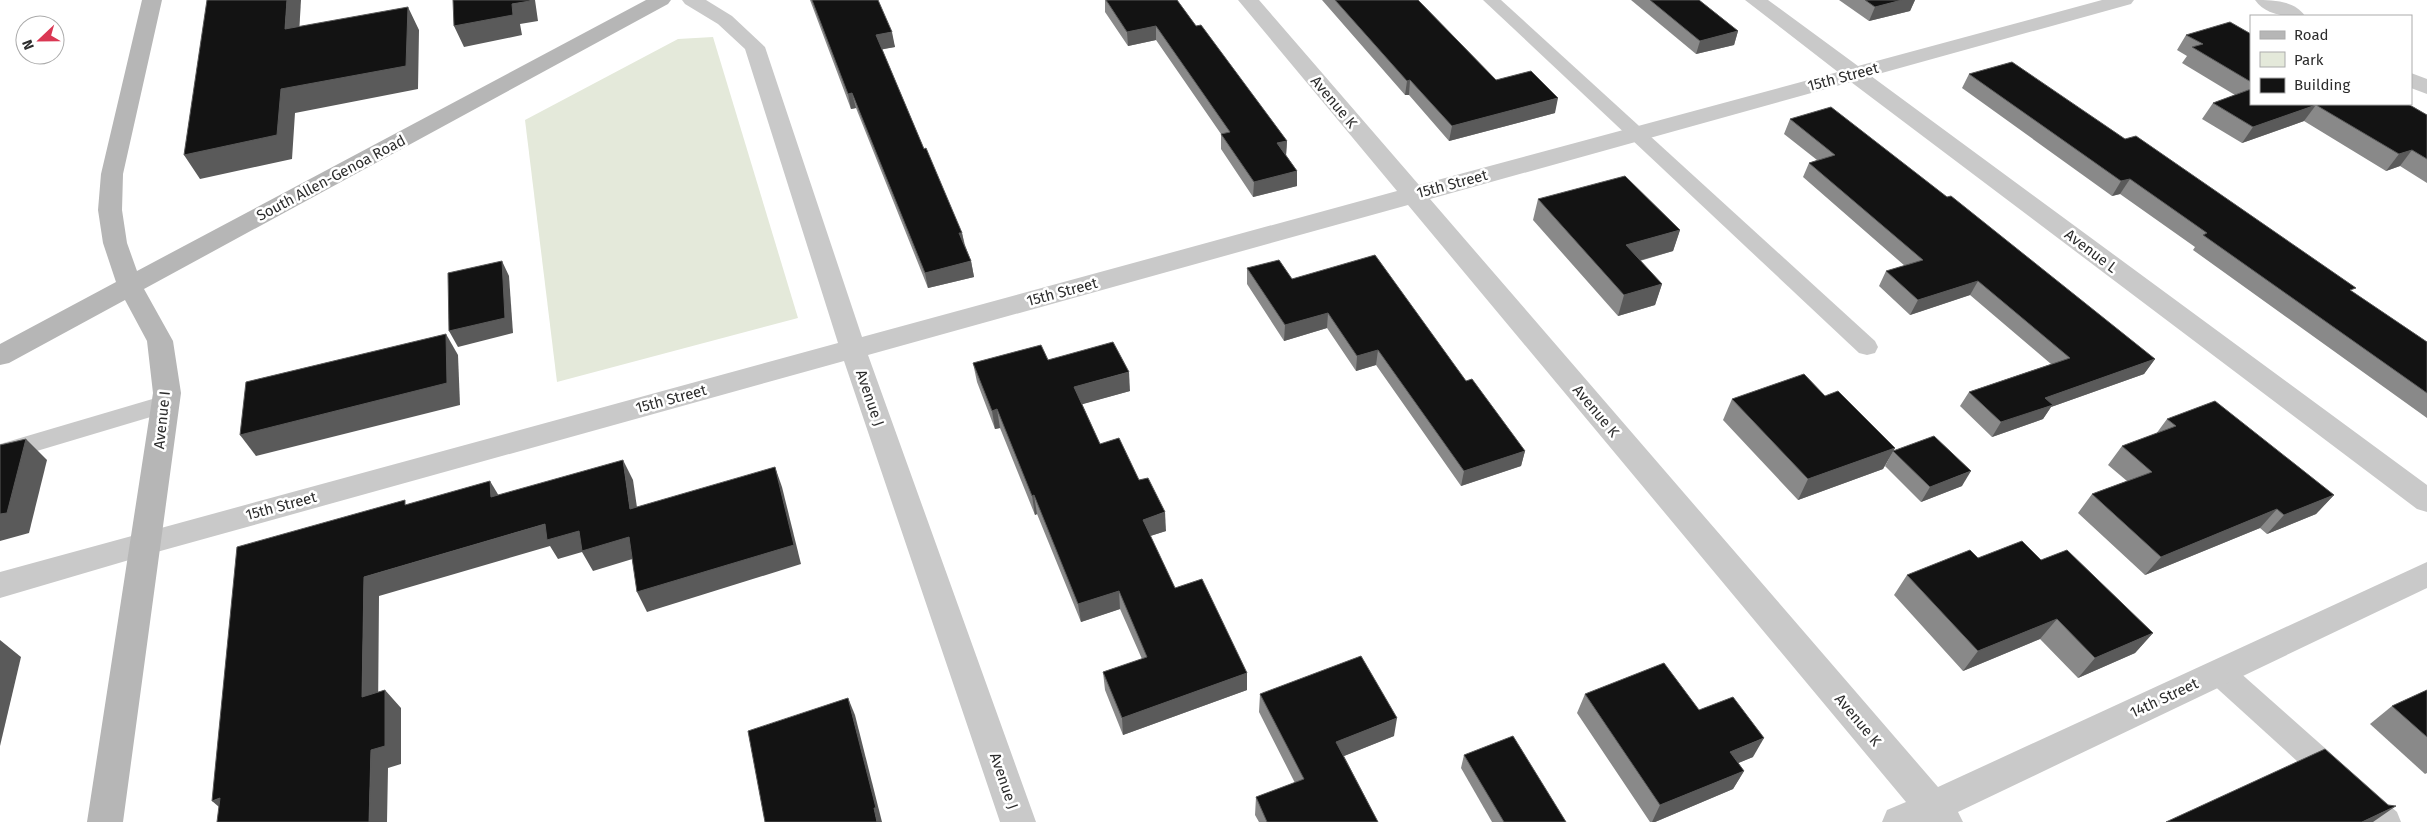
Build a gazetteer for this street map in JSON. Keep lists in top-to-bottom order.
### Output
{
  "streets": {
    "street": [
      "15th Street",
      "Avenue K",
      "South Allen-Genoa Road",
      "Avenue L",
      "Avenue J",
      "Avenue I",
      "14th Street"
    ]
  },
  "crossings": [
    ["15th Street", "Avenue K"],
    ["15th Street", "Avenue L"],
    ["15th Street", "Avenue J"],
    ["15th Street", "Avenue I"],
    ["Avenue K", "14th Street"],
    ["South Allen-Genoa Road", "Avenue I"]
  ],
  "legend": ["Road", "Park", "Building"],
  "north": "left"
}
